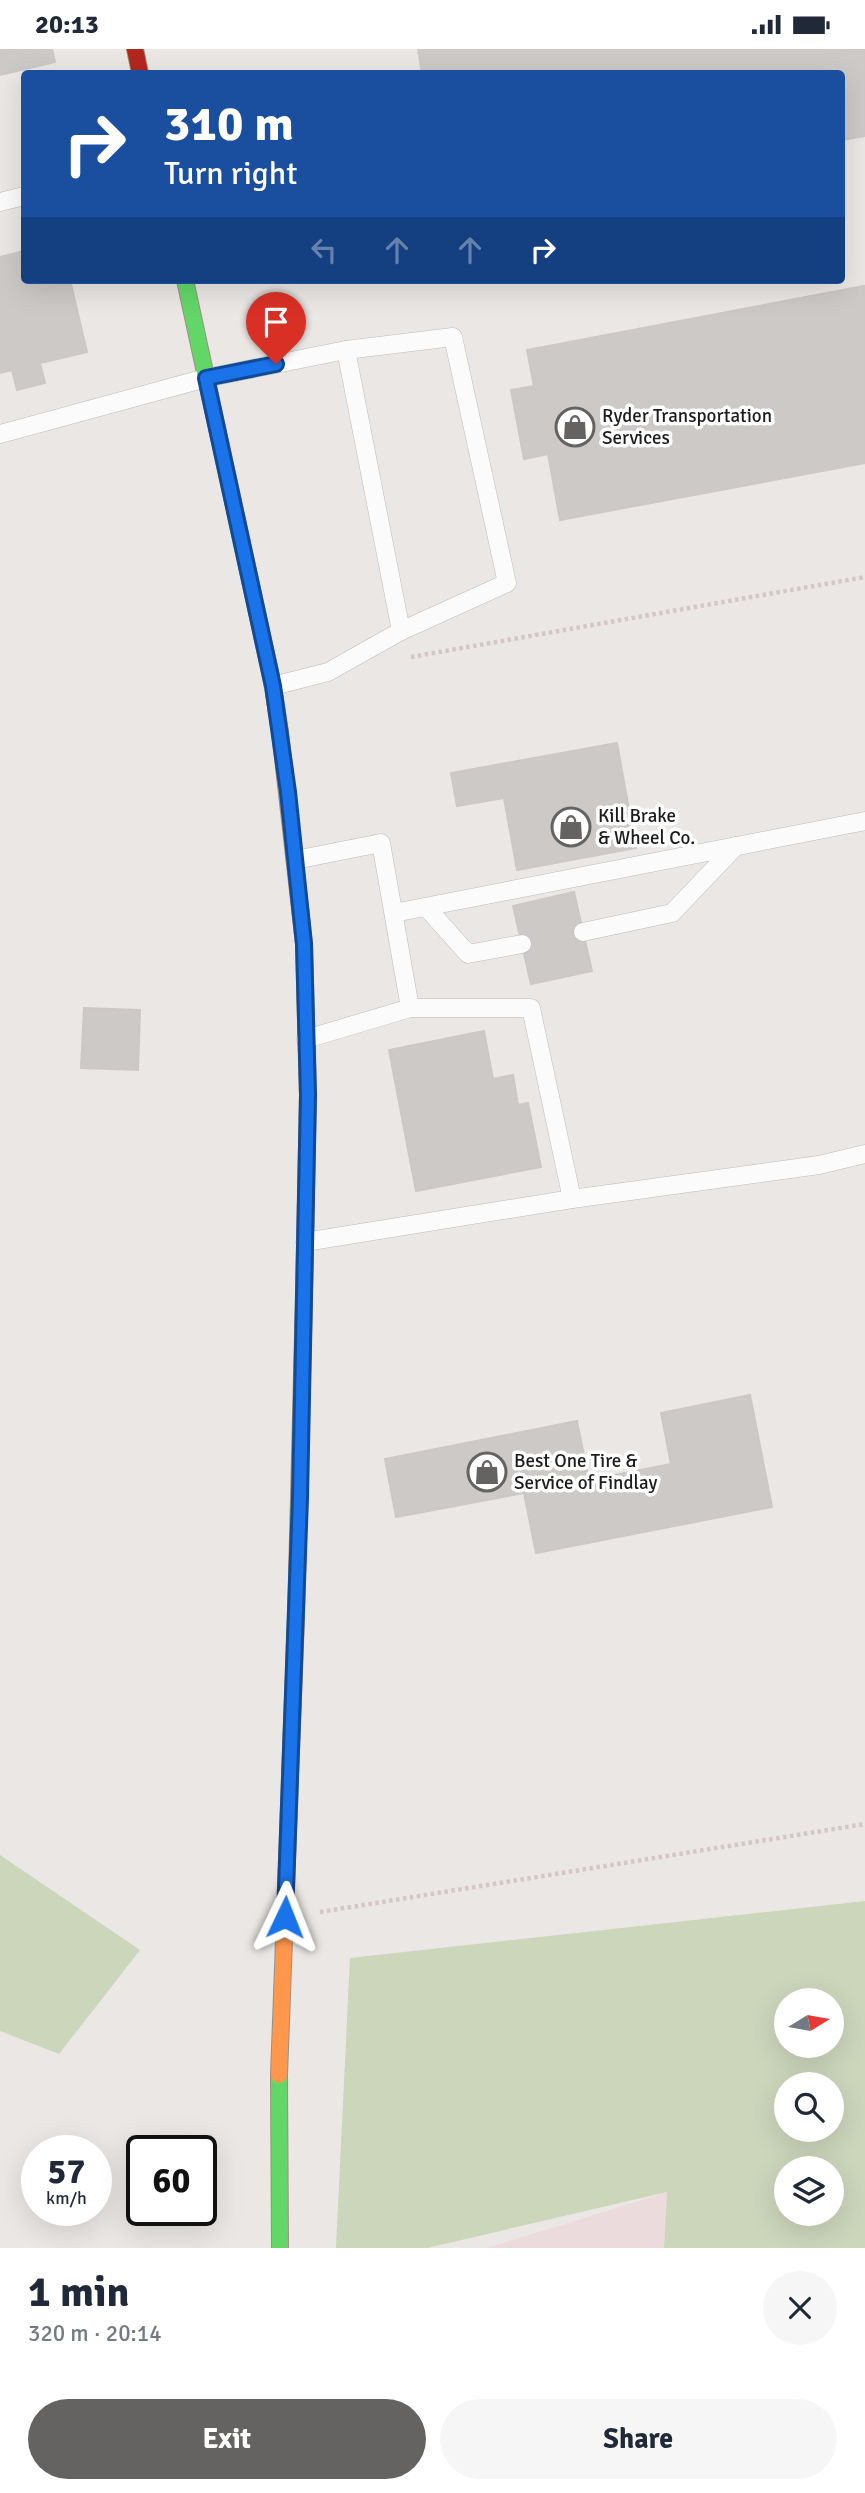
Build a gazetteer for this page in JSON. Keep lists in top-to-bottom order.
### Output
{
  "places": {
    "shop": ["Ryder Transportation Services", "Kill Brake & Wheel Co.", "Best One Tire & Service of Findlay"]
  },
  "north": "right",
  "page": {
    "status": "20:13",
    "turn": ["310 m", "Turn right"],
    "speed": "57 km/h",
    "limit": "60",
    "heading": ["1 min", "320 m · 20:14"],
    "buttons": ["Exit", "Share"]
  }
}
